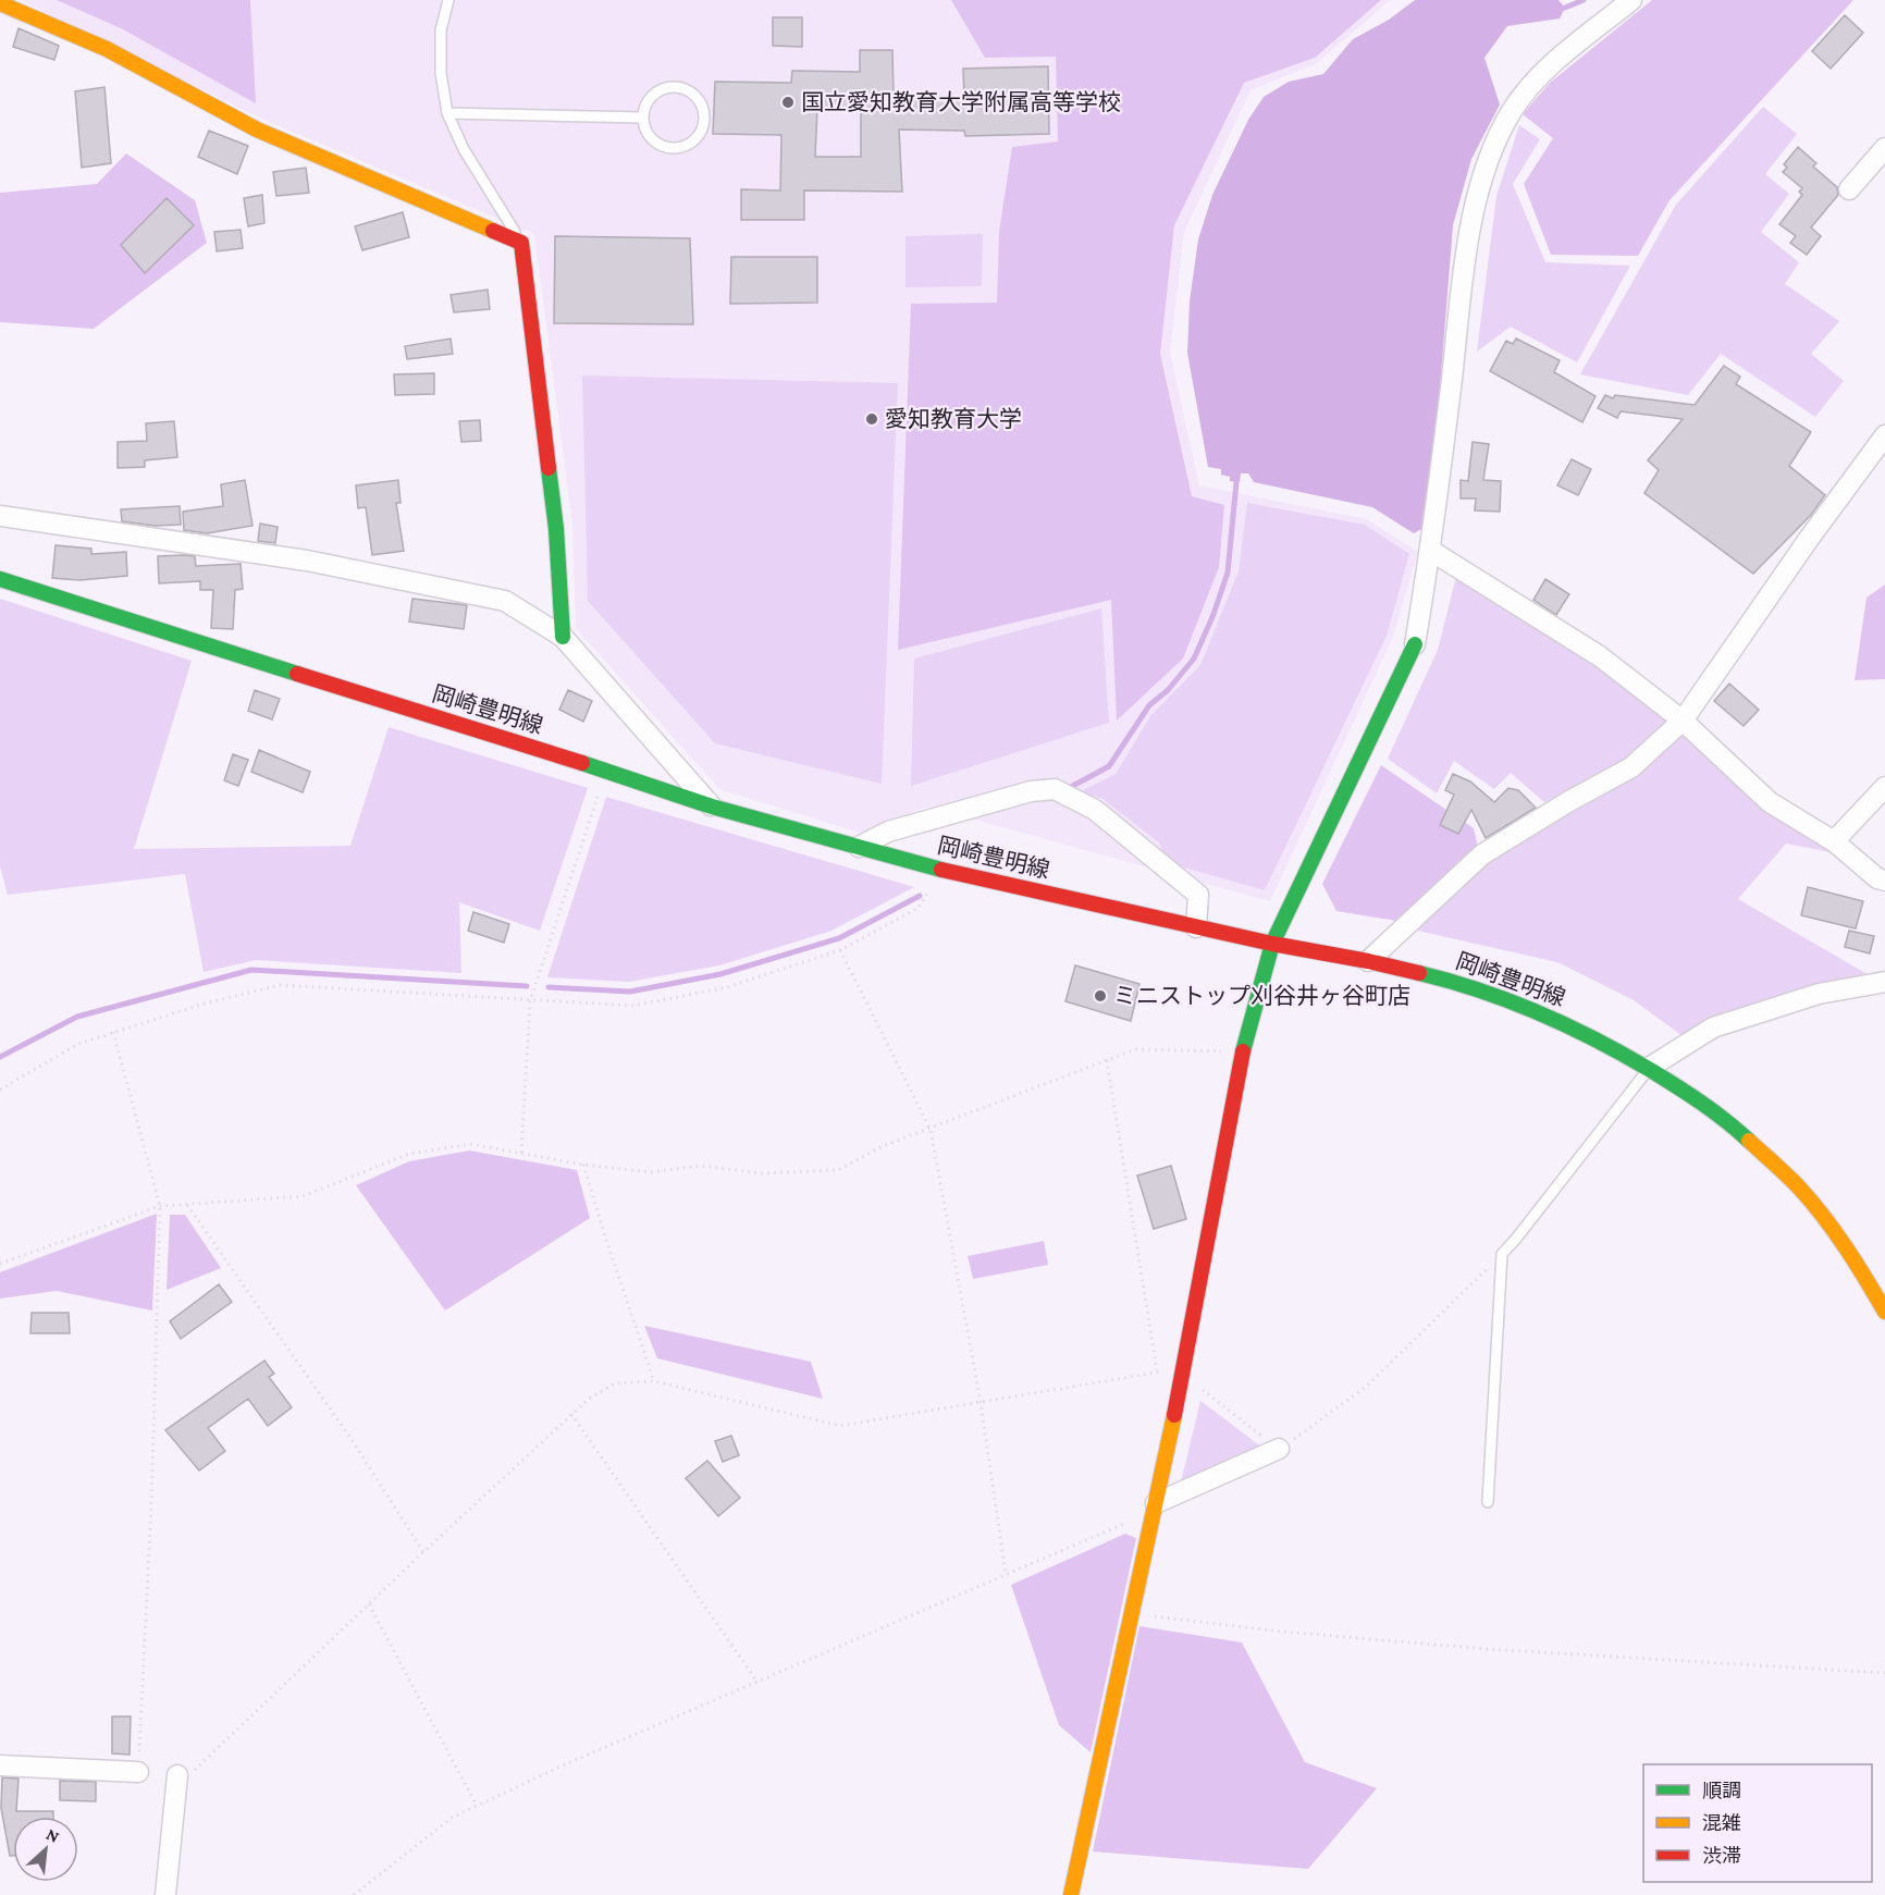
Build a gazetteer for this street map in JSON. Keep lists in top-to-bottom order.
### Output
{
  "streets": {
    "street": ["岡崎豊明線"]
  },
  "places": ["国立愛知教育大学附属高等学校", "愛知教育大学", "ミニストップ刈谷井ヶ谷町店"],
  "legend": ["順調", "混雑", "渋滞"],
  "north": "top right"
}
